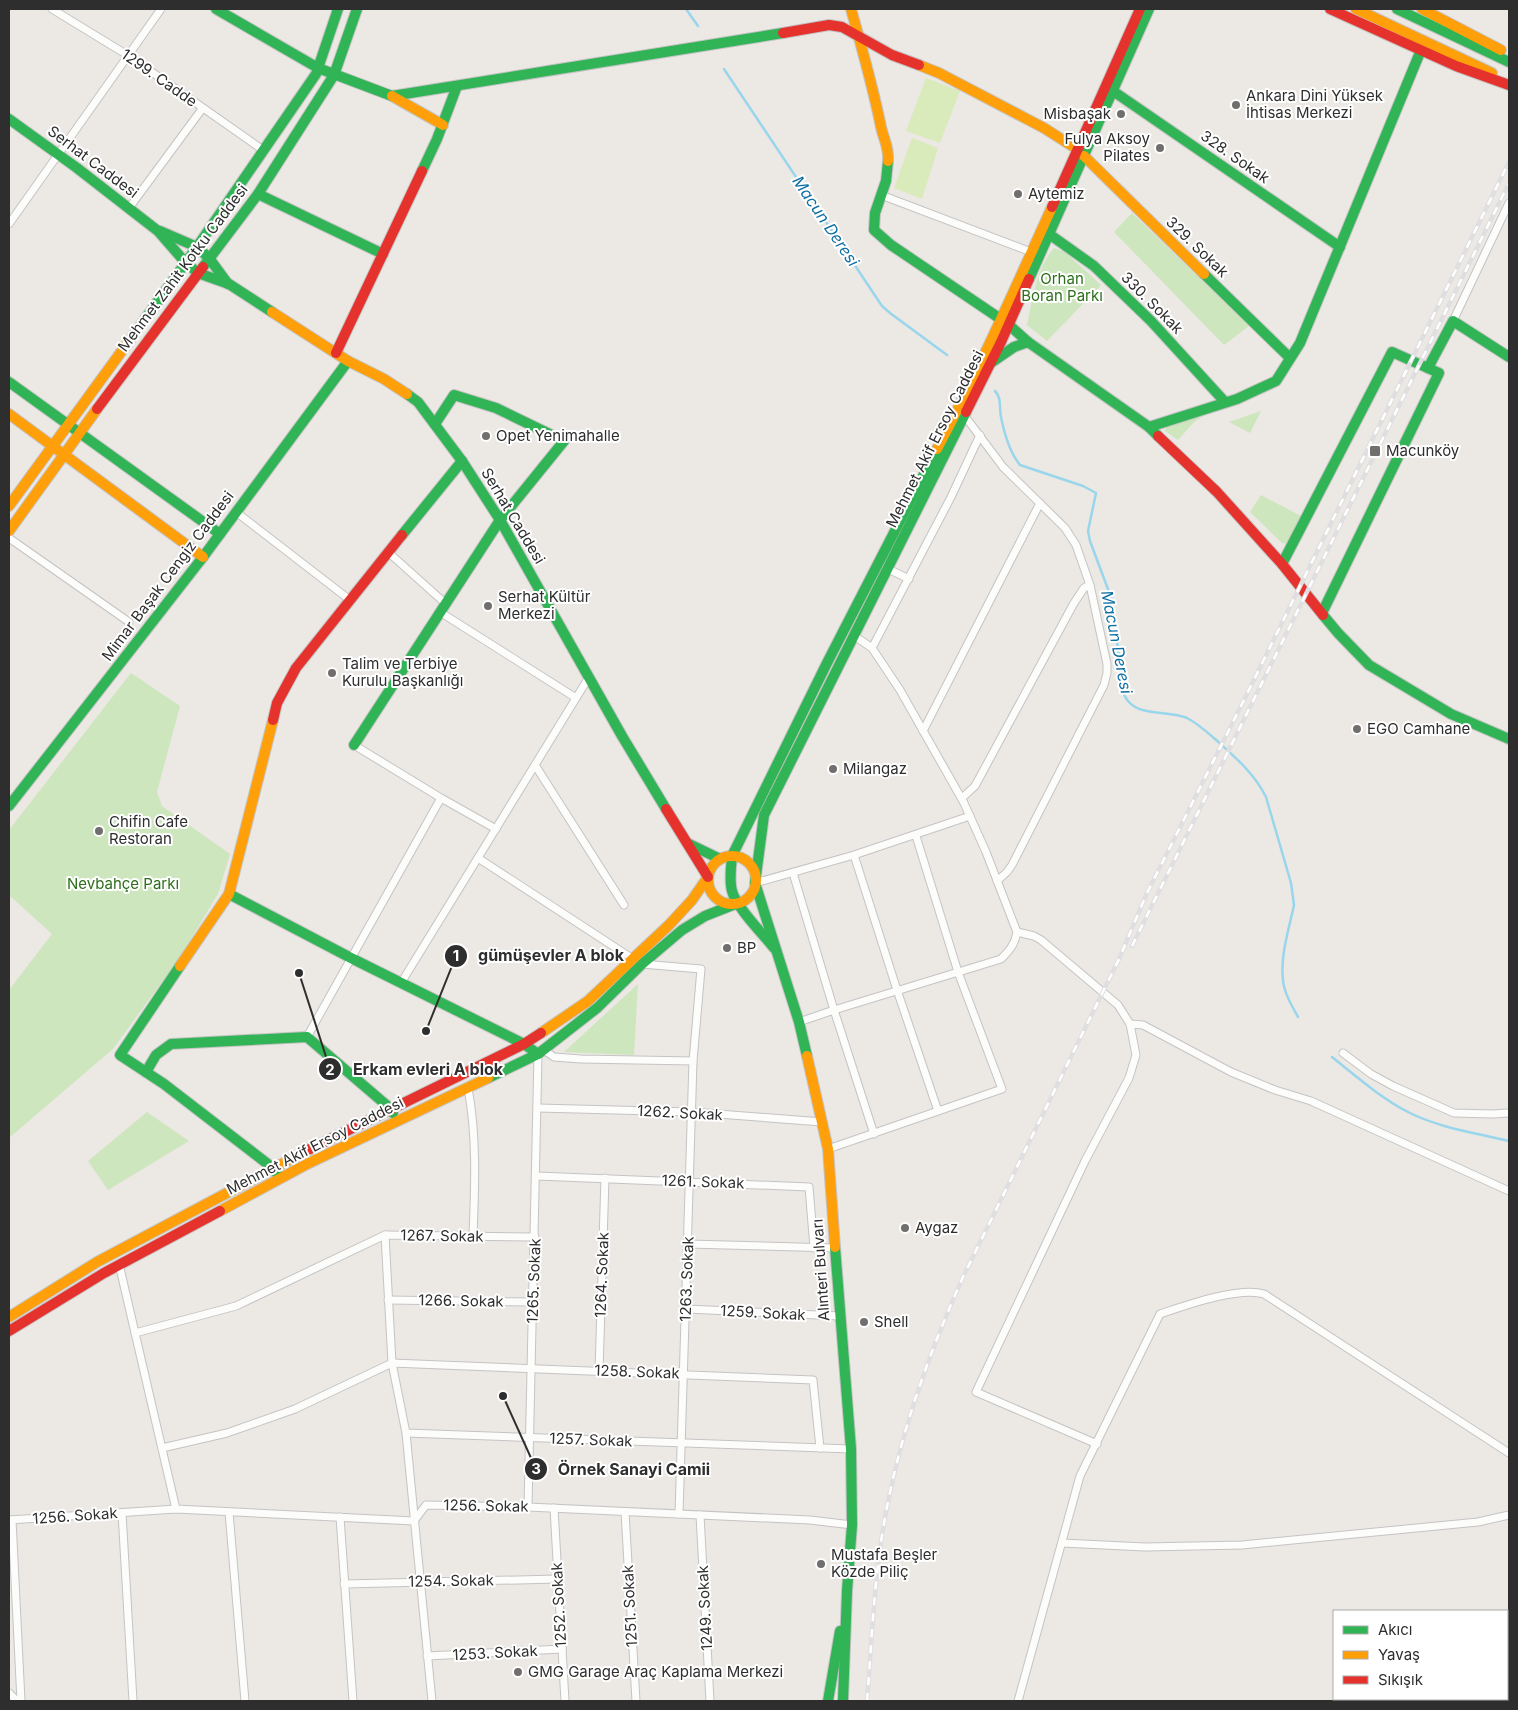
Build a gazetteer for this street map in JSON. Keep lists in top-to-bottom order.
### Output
{
  "streets": {
    "main road": [
      "328. Sokak",
      "Serhat Caddesi",
      "329. Sokak",
      "Mehmet Zahit Kotku Caddesi",
      "330. Sokak",
      "Mehmet Akif Ersoy Caddesi",
      "Mimar Başak Cengiz Caddesi",
      "Alınteri Bulvarı"
    ],
    "street": [
      "1299. Cadde",
      "1262. Sokak",
      "1261. Sokak",
      "1267. Sokak",
      "1264. Sokak",
      "1263. Sokak",
      "1265. Sokak",
      "1266. Sokak",
      "1259. Sokak",
      "1258. Sokak",
      "1257. Sokak",
      "1256. Sokak",
      "1254. Sokak",
      "1252. Sokak",
      "1251. Sokak",
      "1249. Sokak",
      "1253. Sokak"
    ]
  },
  "crossings": [
    ["1299. Cadde", "Mehmet Zahit Kotku Caddesi"],
    ["328. Sokak", "Mehmet Akif Ersoy Caddesi"],
    ["Serhat Caddesi", "Mehmet Zahit Kotku Caddesi"],
    ["Serhat Caddesi", "Mehmet Akif Ersoy Caddesi"],
    ["Serhat Caddesi", "Mimar Başak Cengiz Caddesi"],
    ["Serhat Caddesi", "Alınteri Bulvarı"],
    ["329. Sokak", "Mehmet Akif Ersoy Caddesi"],
    ["330. Sokak", "Mehmet Akif Ersoy Caddesi"],
    ["Mehmet Akif Ersoy Caddesi", "Alınteri Bulvarı"],
    ["Mehmet Akif Ersoy Caddesi", "1263. Sokak"],
    ["Mehmet Akif Ersoy Caddesi", "1265. Sokak"],
    ["1262. Sokak", "Alınteri Bulvarı"],
    ["1262. Sokak", "1263. Sokak"],
    ["1262. Sokak", "1265. Sokak"],
    ["1261. Sokak", "1264. Sokak"],
    ["1261. Sokak", "1263. Sokak"],
    ["1261. Sokak", "1265. Sokak"],
    ["1267. Sokak", "1265. Sokak"],
    ["1267. Sokak", "1266. Sokak"],
    ["Alınteri Bulvarı", "1259. Sokak"],
    ["Alınteri Bulvarı", "1257. Sokak"],
    ["Alınteri Bulvarı", "1256. Sokak"],
    ["1264. Sokak", "1258. Sokak"],
    ["1263. Sokak", "1259. Sokak"],
    ["1263. Sokak", "1258. Sokak"],
    ["1263. Sokak", "1257. Sokak"],
    ["1263. Sokak", "1256. Sokak"],
    ["1265. Sokak", "1266. Sokak"],
    ["1265. Sokak", "1258. Sokak"],
    ["1265. Sokak", "1257. Sokak"],
    ["1265. Sokak", "1256. Sokak"],
    ["1258. Sokak", "1257. Sokak"],
    ["1256. Sokak", "1252. Sokak"],
    ["1256. Sokak", "1251. Sokak"],
    ["1256. Sokak", "1249. Sokak"],
    ["1254. Sokak", "1252. Sokak"],
    ["1252. Sokak", "1253. Sokak"]
  ],
  "water": ["Macun Deresi"],
  "parks": ["Orhan Boran Parkı", "Nevbahçe Parkı"],
  "places": {
    "other": [
      "Ankara Dini Yüksek İhtisas Merkezi",
      "Misbaşak",
      "Fulya Aksoy Pilates",
      "Aytemiz",
      "Opet Yenimahalle",
      "Serhat Kültür Merkezi",
      "Talim ve Terbiye Kurulu Başkanlığı",
      "EGO Camhane",
      "Milangaz",
      "Chifin Cafe Restoran",
      "BP",
      "Erkam evleri A blok",
      "gümüşevler A blok",
      "Aygaz",
      "Shell",
      "Örnek Sanayi Camii",
      "Mustafa Beşler Közde Piliç",
      "GMG Garage Araç Kaplama Merkezi"
    ],
    "transit": ["Macunköy"]
  },
  "legend": ["Akıcı", "Yavaş", "Sıkışık"]
}
